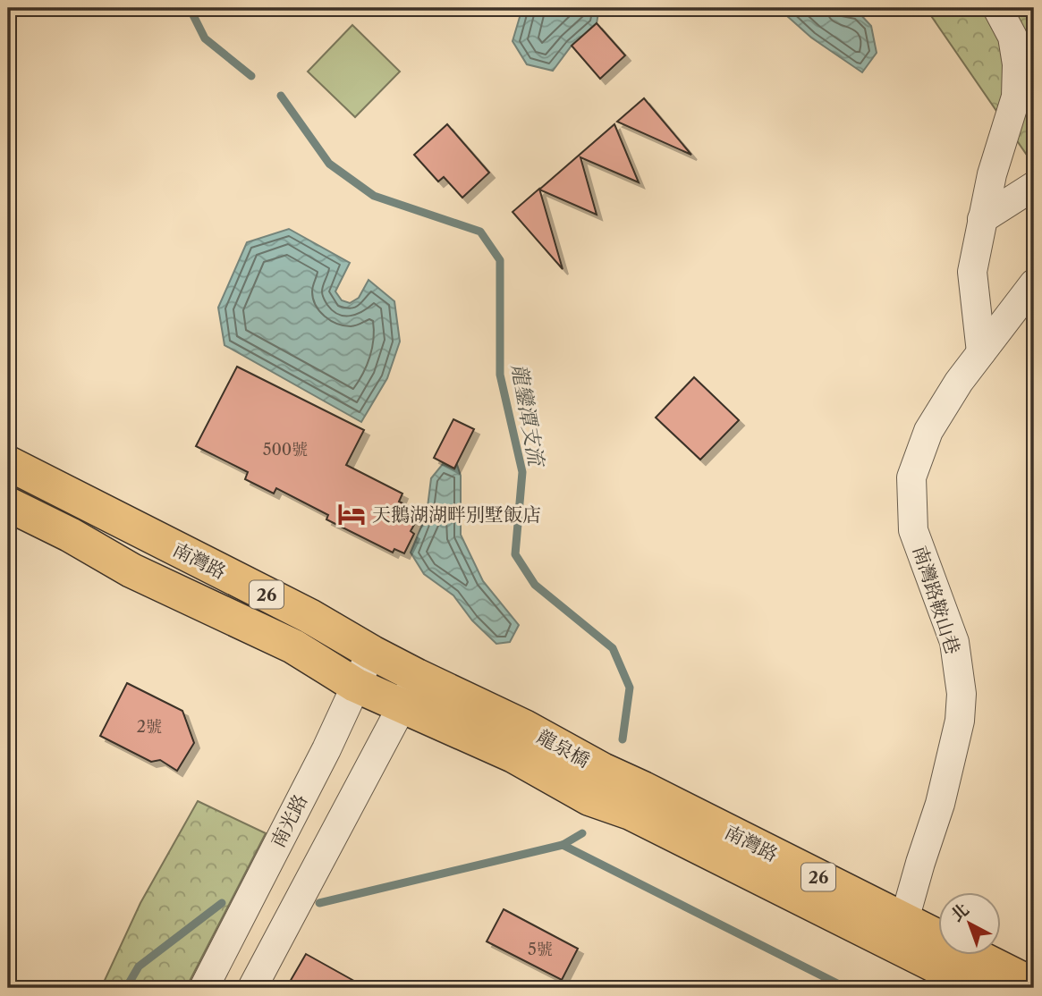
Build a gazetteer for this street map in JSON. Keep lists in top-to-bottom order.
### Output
{
  "streets": {
    "main road": ["南灣路", "26", "龍泉橋"],
    "street": ["南灣路鞍山巷", "南光路"]
  },
  "crossings": [
    ["南灣路", "南灣路鞍山巷"],
    ["南灣路", "龍泉橋"],
    ["南灣路", "南光路"]
  ],
  "water": ["龍鑾潭支流"],
  "places": {
    "hotel": ["天鵝湖湖畔別墅飯店"]
  },
  "house_numbers": ["500號", "2號", "5號"],
  "north": "top left"
}
